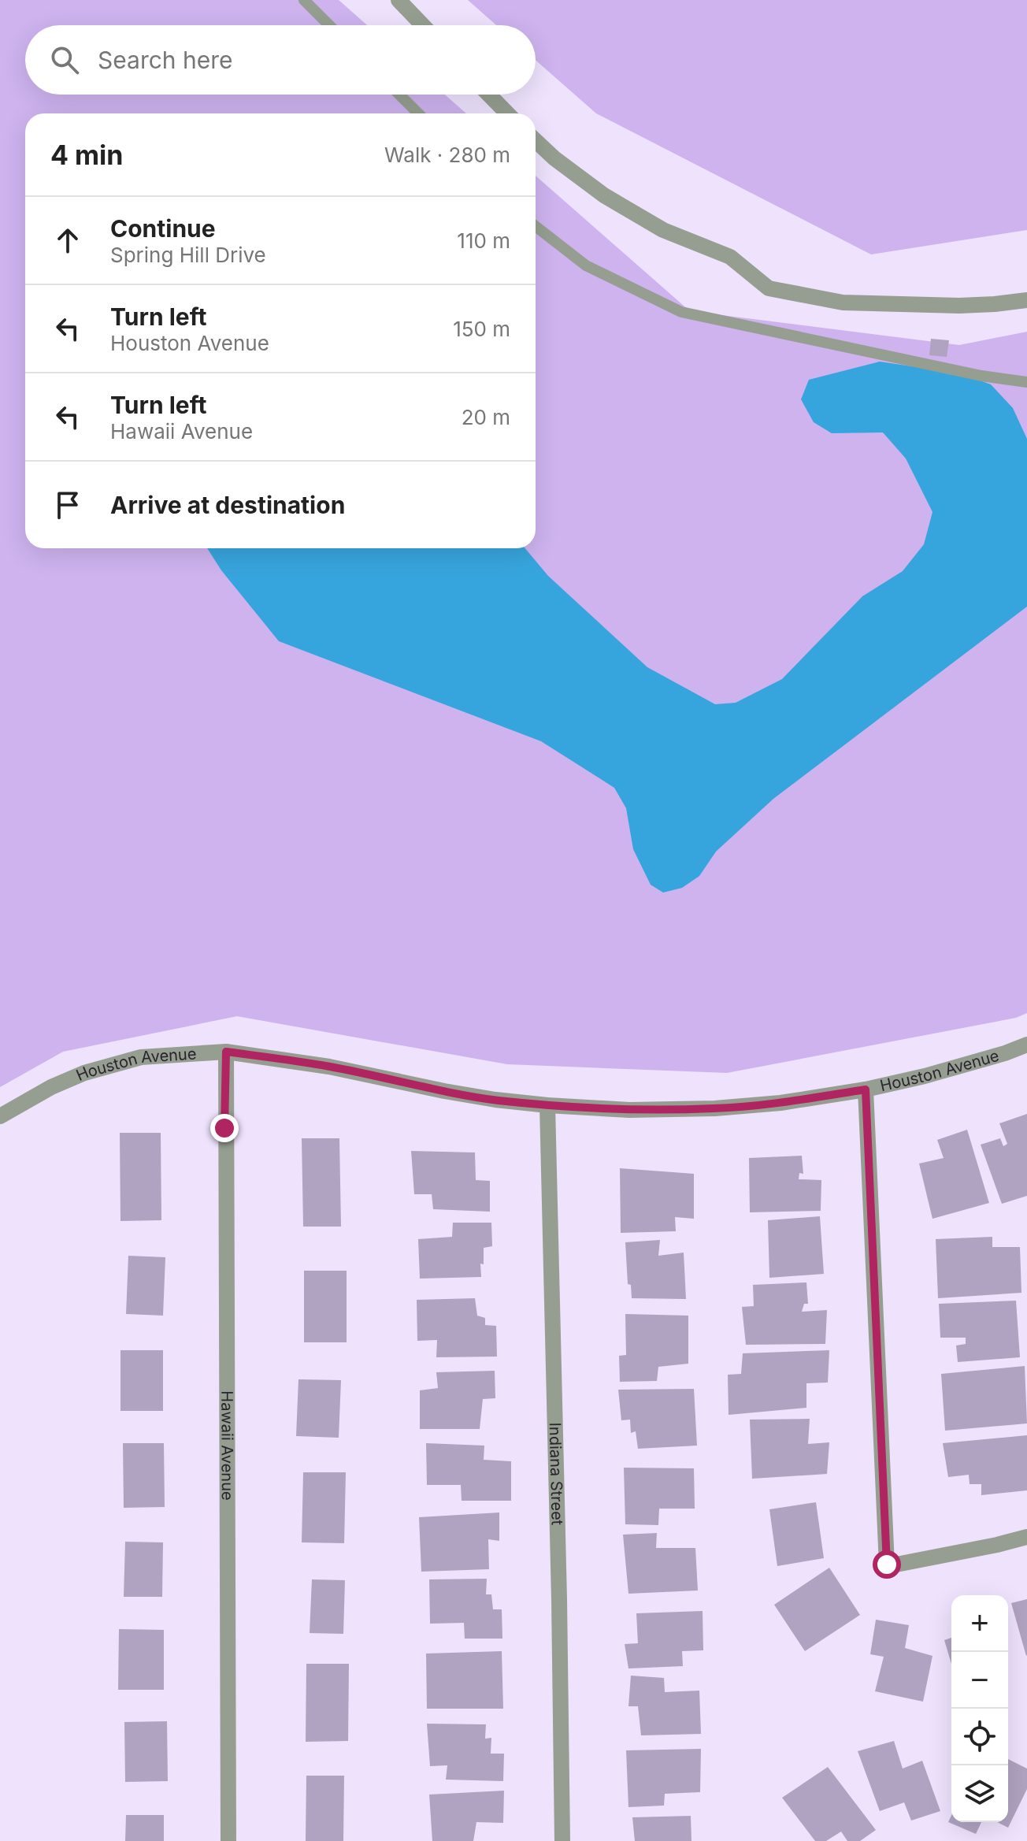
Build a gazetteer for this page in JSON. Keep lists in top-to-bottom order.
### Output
{
  "streets": {
    "street": ["Houston Avenue", "Hawaii Avenue", "Indiana Street"]
  },
  "crossings": [
    ["Houston Avenue", "Hawaii Avenue"],
    ["Houston Avenue", "Indiana Street"]
  ],
  "page": {
    "search": "Search here",
    "heading": ["4 min", "Walk · 280 m"],
    "list": [
      ["Continue", "Spring Hill Drive", "110 m"],
      ["Turn left", "Houston Avenue", "150 m"],
      ["Turn left", "Hawaii Avenue", "20 m"],
      "Arrive at destination"
    ],
    "map_buttons": ["+", "−"]
  }
}
